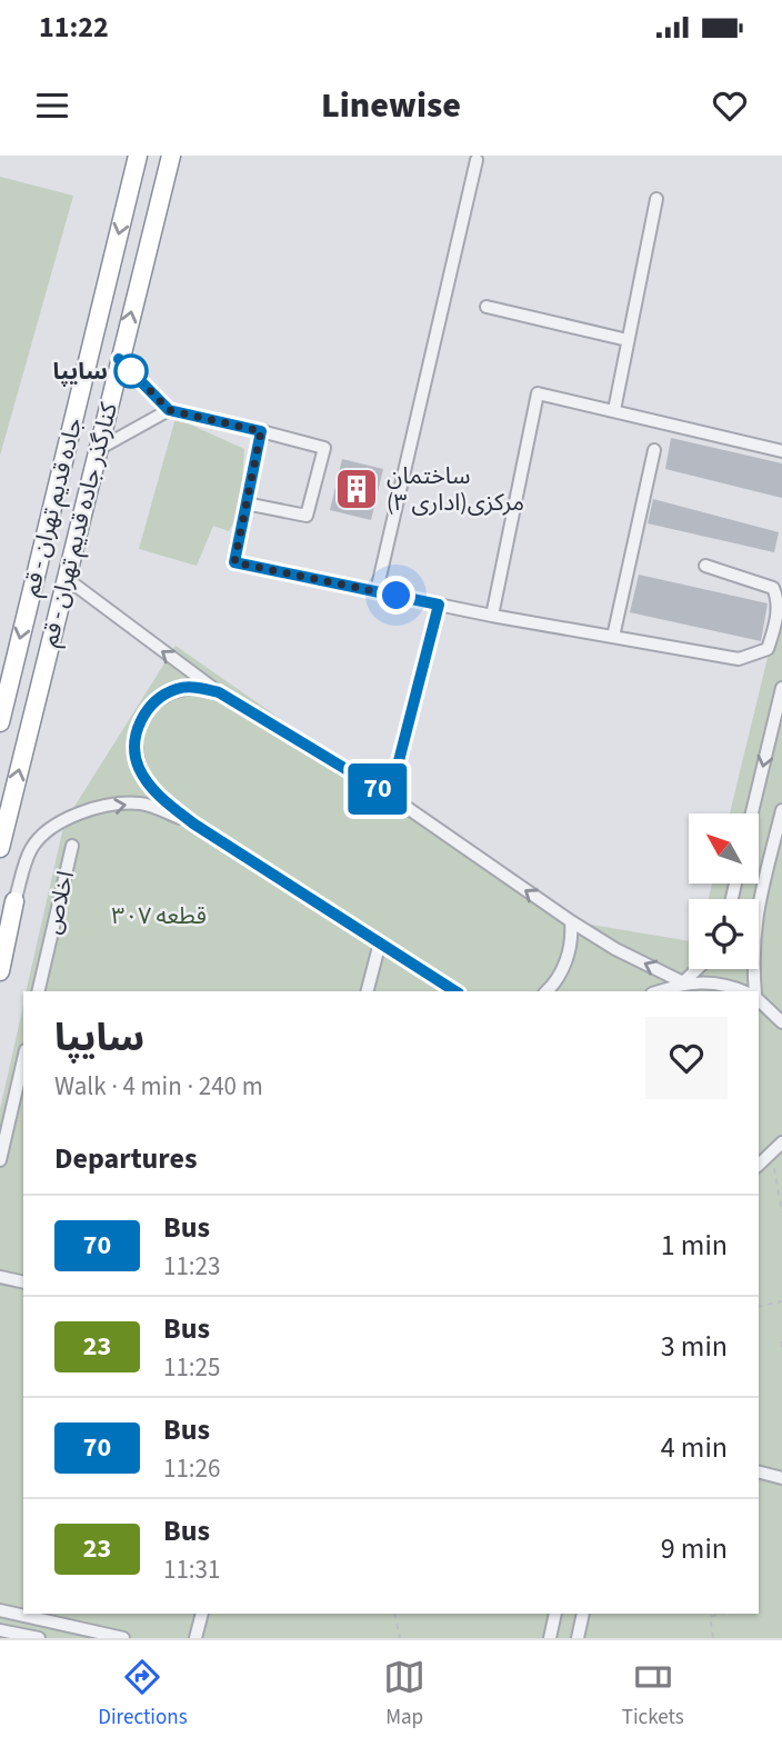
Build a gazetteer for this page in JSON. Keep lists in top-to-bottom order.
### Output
{
  "streets": {
    "highway": ["جاده قدیم تهران - قم", "کنارگذر جاده قدیم تهران - قم"],
    "street": ["اخلاص"]
  },
  "one_way": ["جاده قدیم تهران - قم", "کنارگذر جاده قدیم تهران - قم"],
  "parks": ["قطعه ۳۰۷"],
  "places": {
    "other": ["سایپا"],
    "building": ["ساختمان مرکزی(اداری ۳)"]
  },
  "lines": ["bus line 70"],
  "north": "top left",
  "page": {
    "status": "11:22",
    "header": "Linewise",
    "on_map": "70",
    "heading": [
      ["سایپا", "Walk · 4 min · 240 m"],
      "Departures"
    ],
    "list": [
      {
        "mark": "70",
        "name": "Bus",
        "note": "11:23",
        "value": "1 min"
      },
      {
        "mark": "23",
        "name": "Bus",
        "note": "11:25",
        "value": "3 min"
      },
      {
        "mark": "70",
        "name": "Bus",
        "note": "11:26",
        "value": "4 min"
      },
      {
        "mark": "23",
        "name": "Bus",
        "note": "11:31",
        "value": "9 min"
      }
    ],
    "tabs": ["Directions", "Map", "Tickets"]
  }
}
